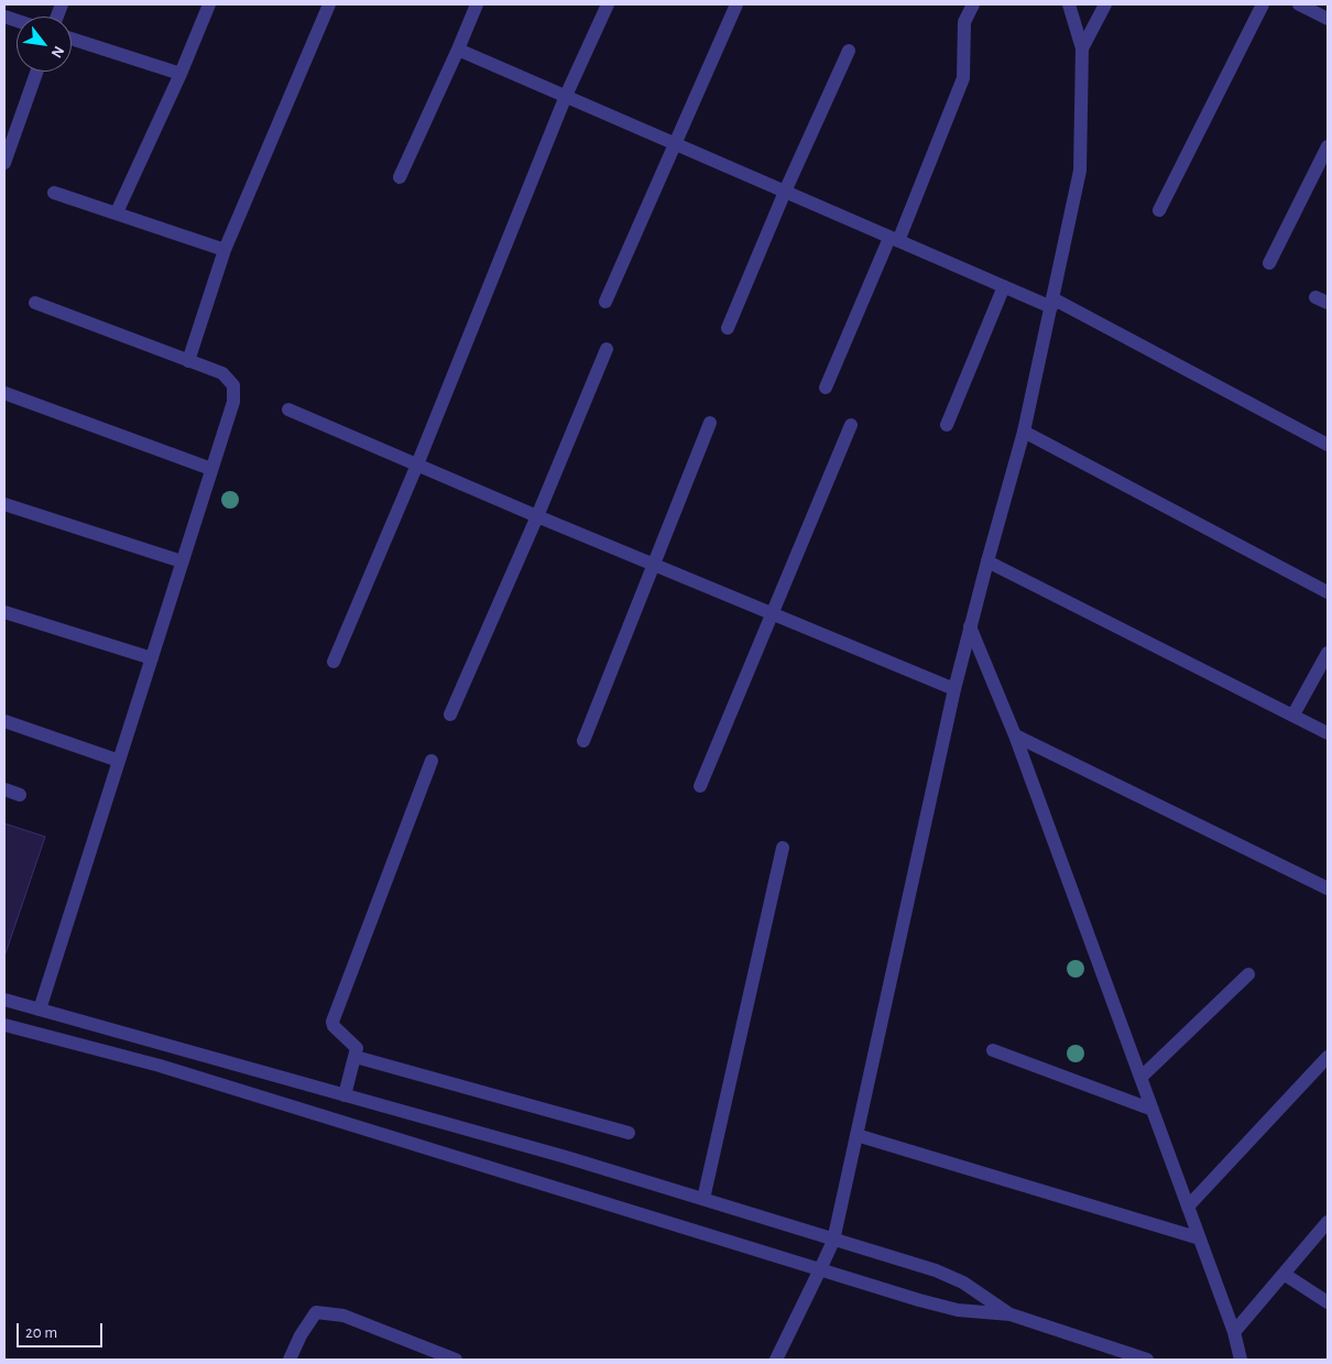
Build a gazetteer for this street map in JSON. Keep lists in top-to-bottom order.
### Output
{
  "scale_bar": "20 m",
  "north": "bottom right"
}
